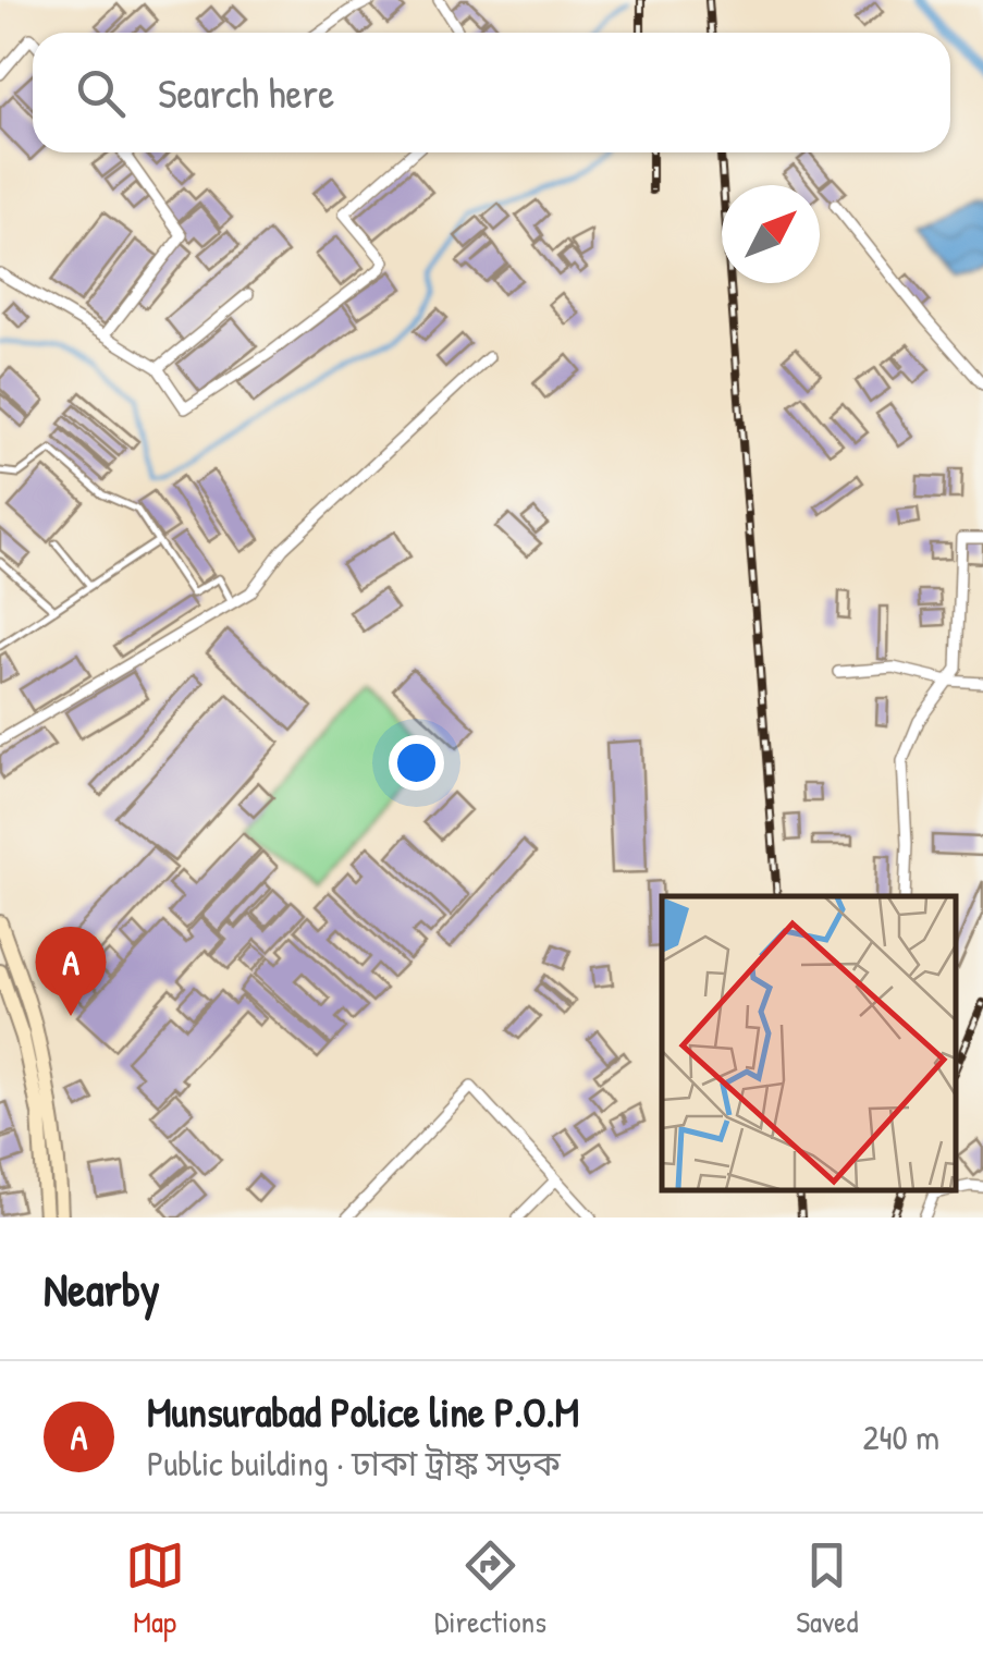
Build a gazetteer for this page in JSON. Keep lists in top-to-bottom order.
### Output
{
  "north": "top right",
  "page": {
    "search": "Search here",
    "pins": "A",
    "heading": "Nearby",
    "list": [
      {
        "mark": "A",
        "name": "Munsurabad Police line P.O.M",
        "note": "Public building · ঢাকা ট্রাঙ্ক সড়ক",
        "value": "240 m"
      }
    ],
    "nav": ["Map", "Directions", "Saved"]
  }
}
